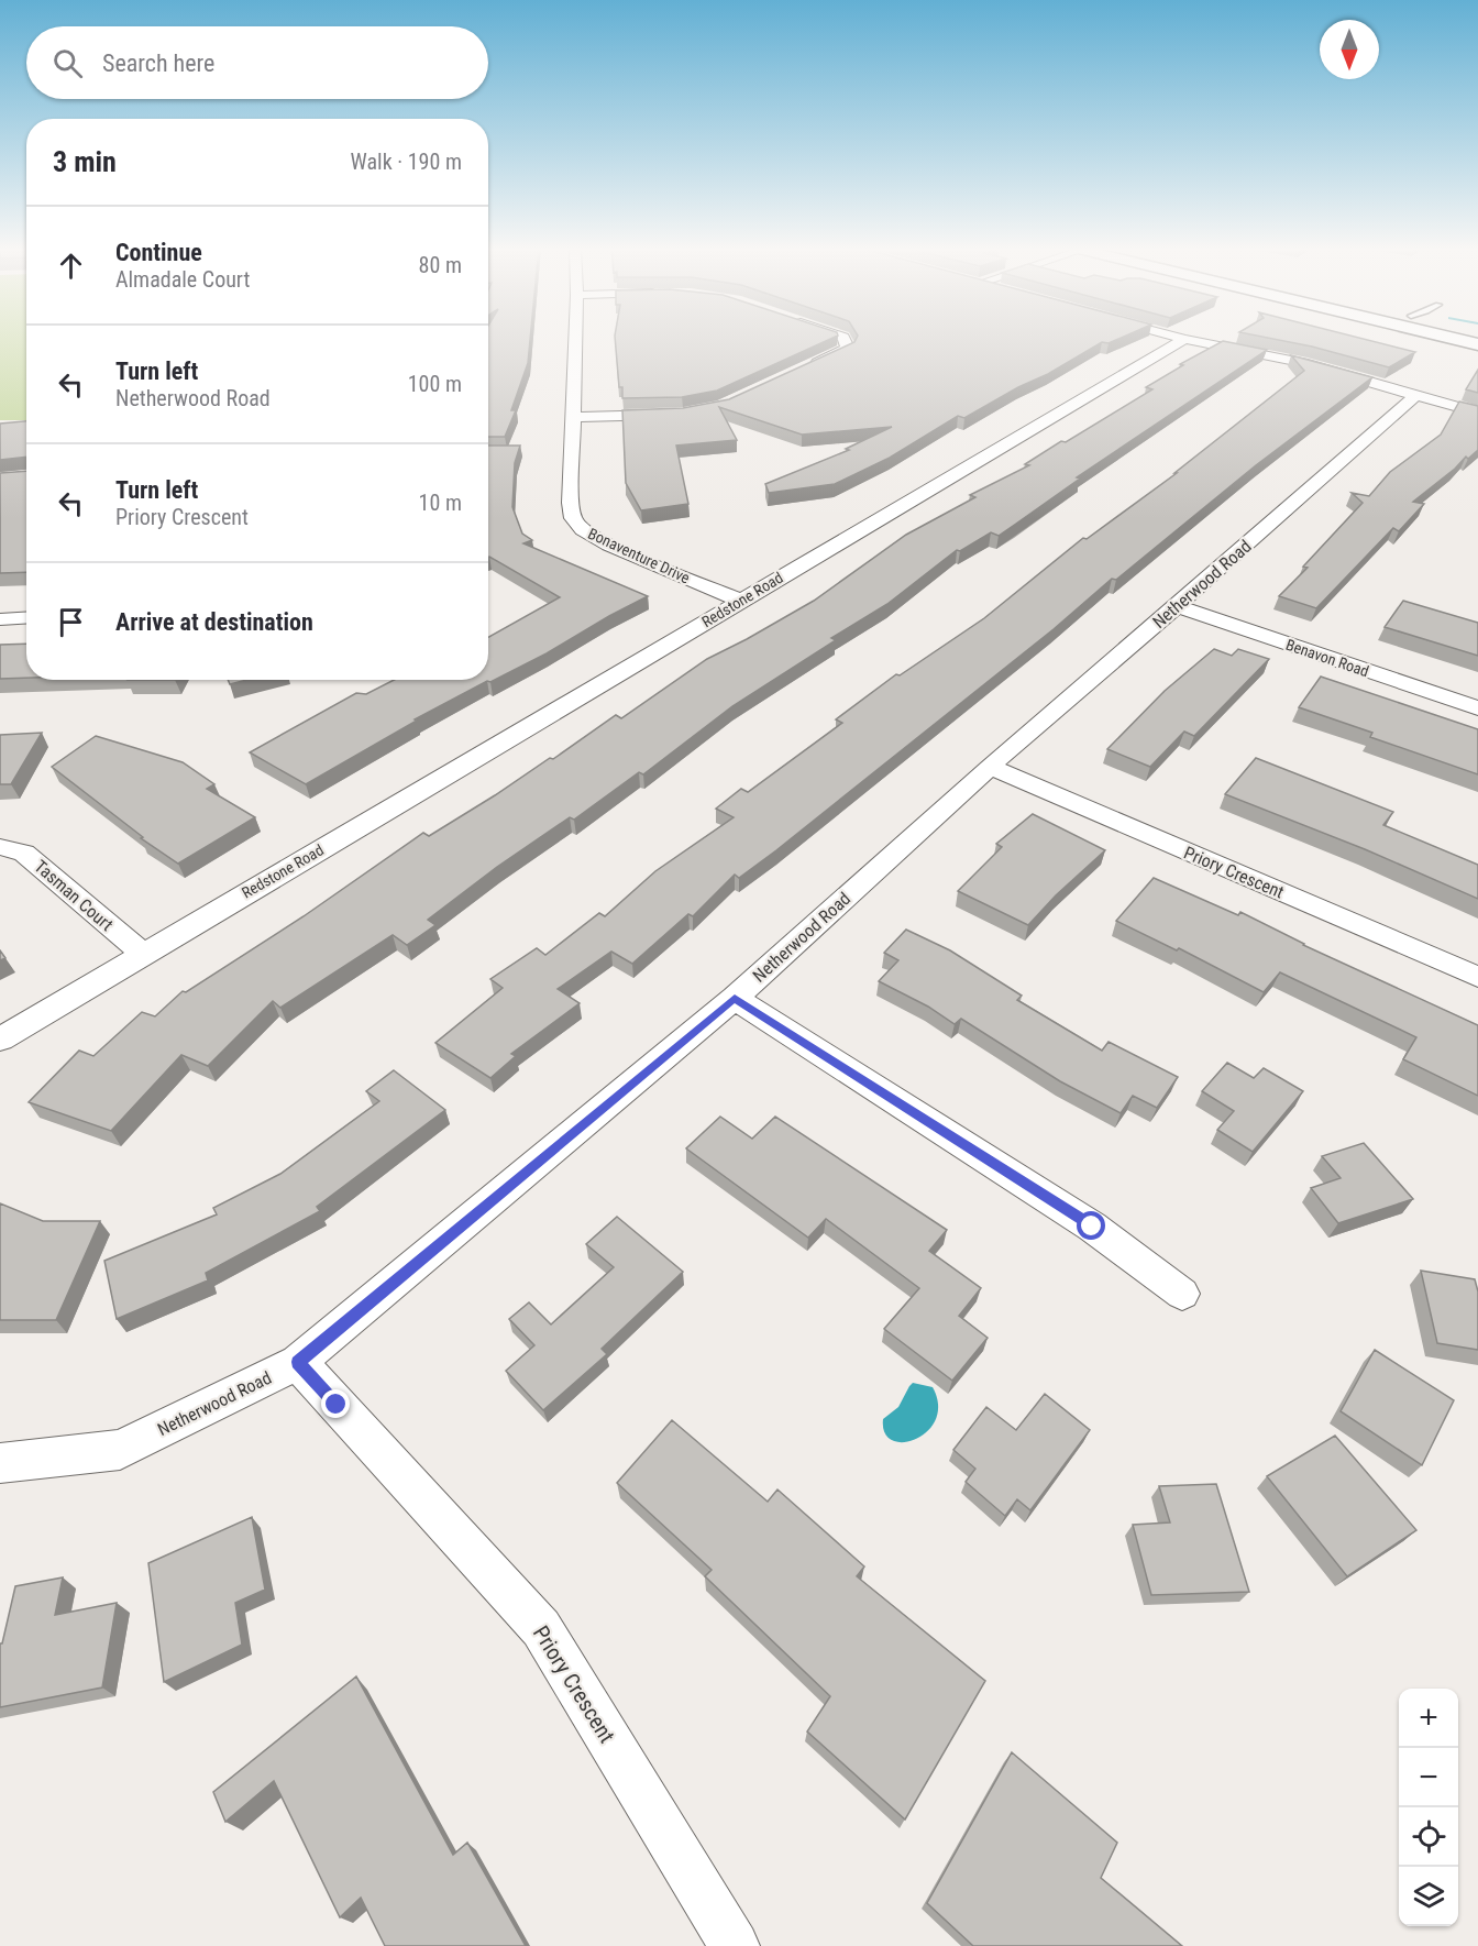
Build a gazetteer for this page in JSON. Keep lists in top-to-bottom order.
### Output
{
  "streets": {
    "street": [
      "Bonaventure Drive",
      "Netherwood Road",
      "Redstone Road",
      "Benavon Road",
      "Priory Crescent",
      "Tasman Court"
    ]
  },
  "crossings": [
    ["Bonaventure Drive", "Redstone Road"],
    ["Netherwood Road", "Benavon Road"],
    ["Netherwood Road", "Priory Crescent"],
    ["Redstone Road", "Tasman Court"]
  ],
  "north": "bottom",
  "page": {
    "search": "Search here",
    "heading": ["3 min", "Walk · 190 m"],
    "list": [
      ["Continue", "Almadale Court", "80 m"],
      ["Turn left", "Netherwood Road", "100 m"],
      ["Turn left", "Priory Crescent", "10 m"],
      "Arrive at destination"
    ],
    "map_buttons": ["+", "−"]
  }
}
